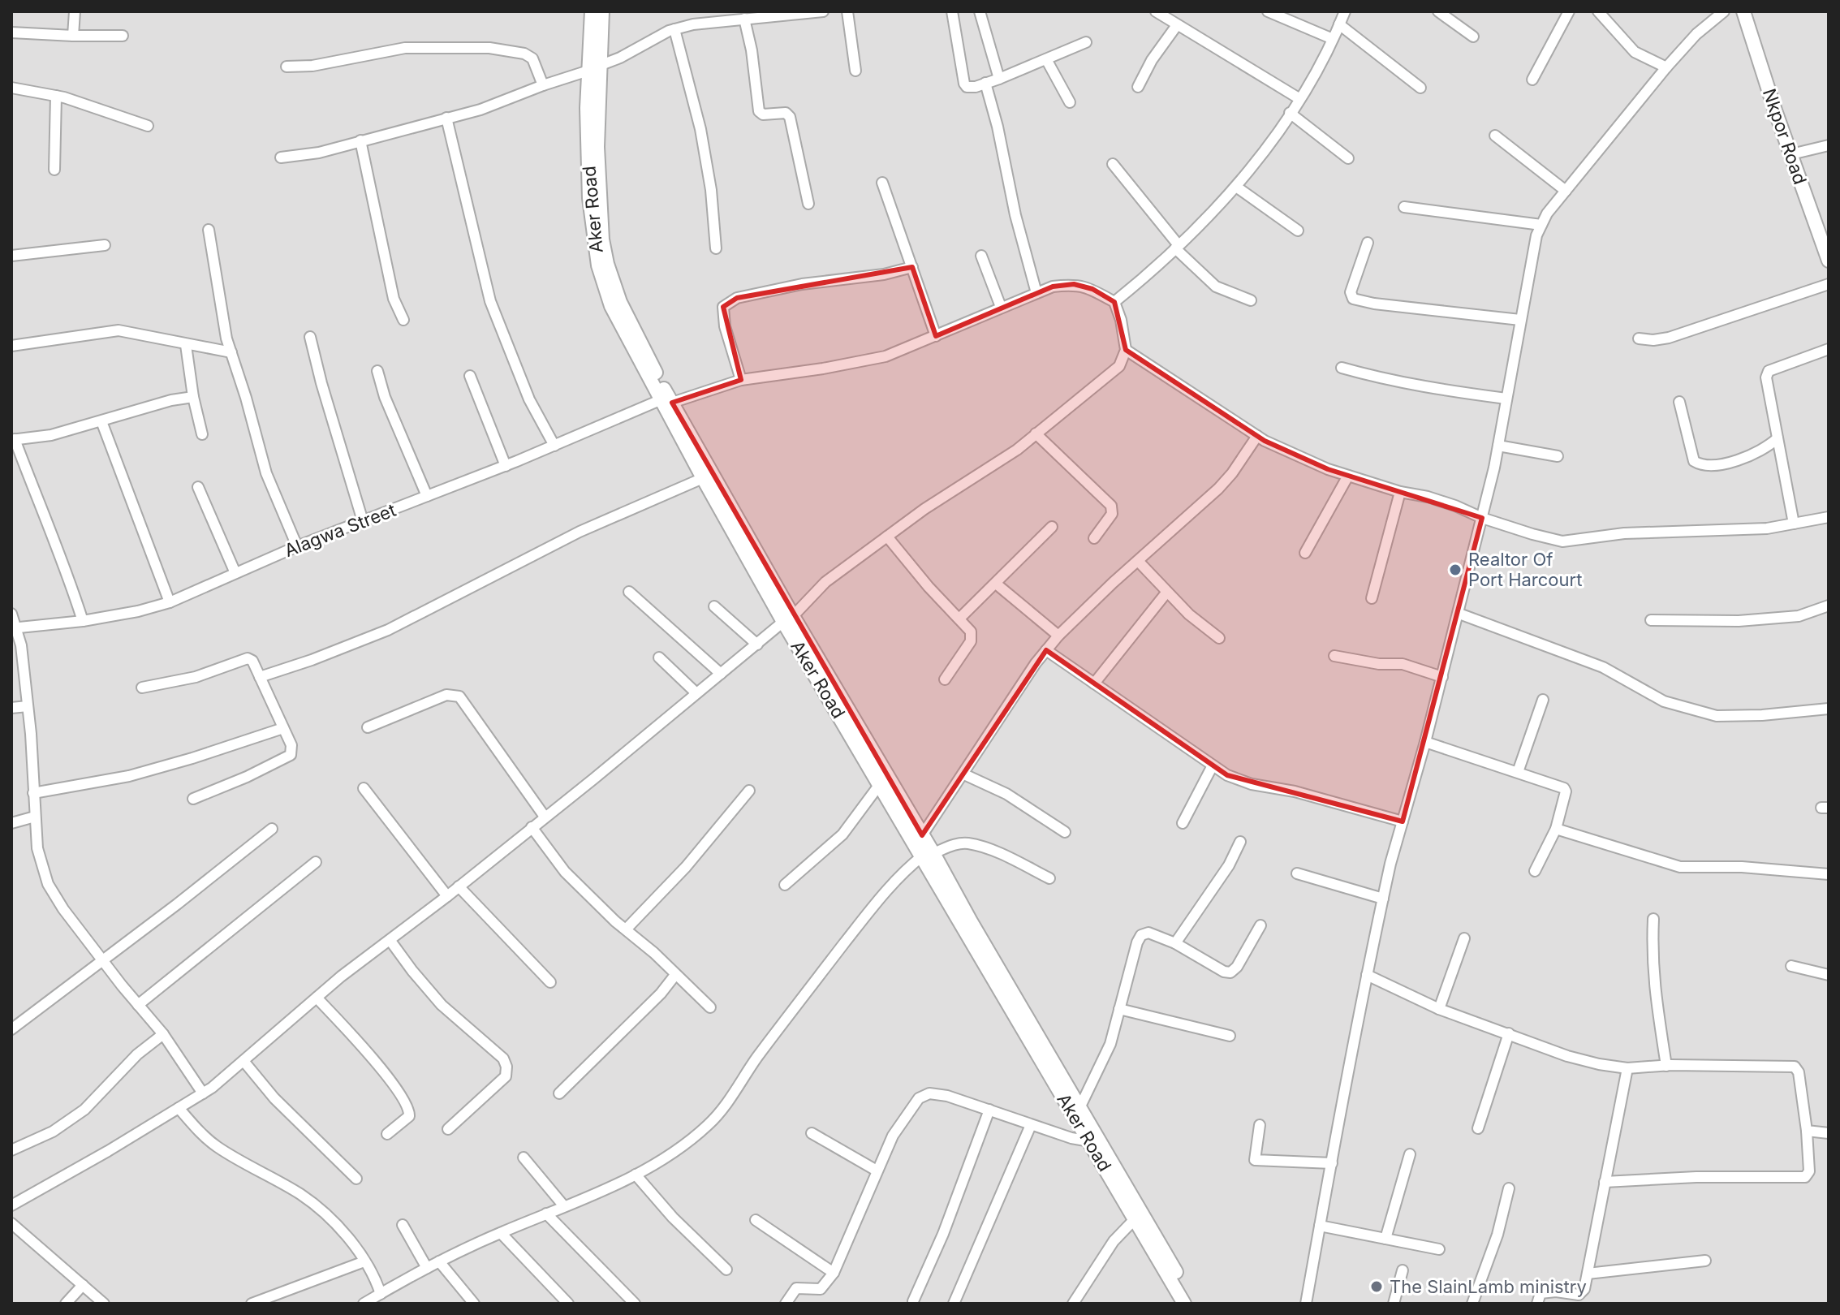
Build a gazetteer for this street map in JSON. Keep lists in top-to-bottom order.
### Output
{
  "streets": {
    "street": ["Nkpor Road", "Aker Road", "Alagwa Street"]
  },
  "crossings": [
    ["Aker Road", "Alagwa Street"]
  ],
  "places": ["Realtor Of Port Harcourt", "The SlainLamb ministry"]
}
